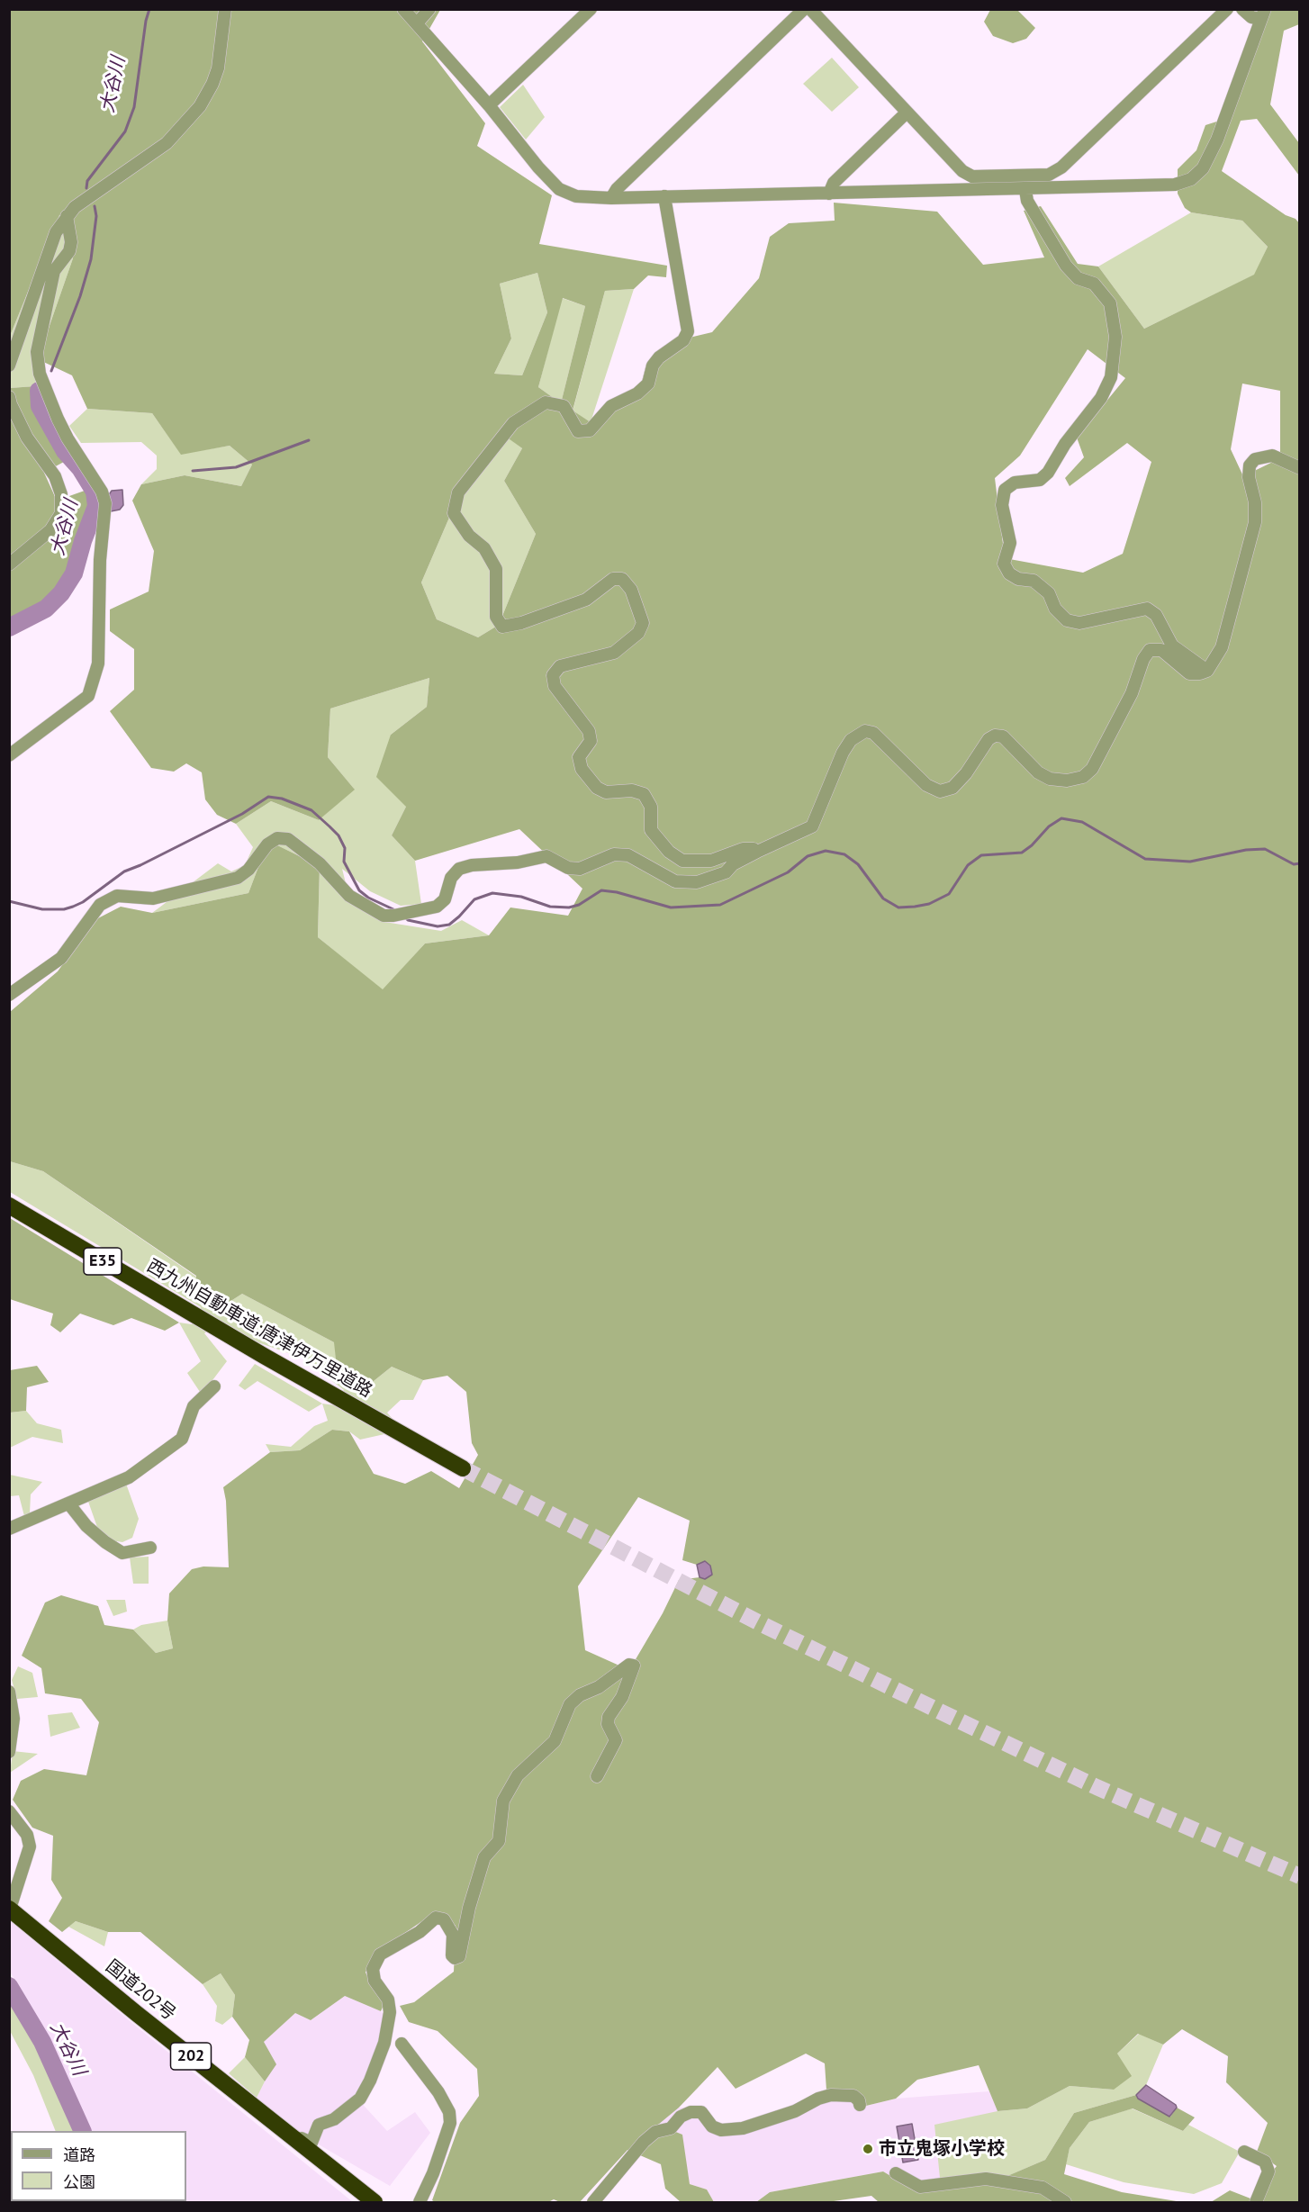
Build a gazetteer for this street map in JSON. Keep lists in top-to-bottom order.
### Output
{
  "streets": {
    "highway": [
      "E35",
      "西九州自動車道;唐津伊万里道路",
      "国道202号",
      "202"
    ]
  },
  "water": ["大谷川"],
  "places": ["市立鬼塚小学校"],
  "legend": ["道路", "公園"]
}
